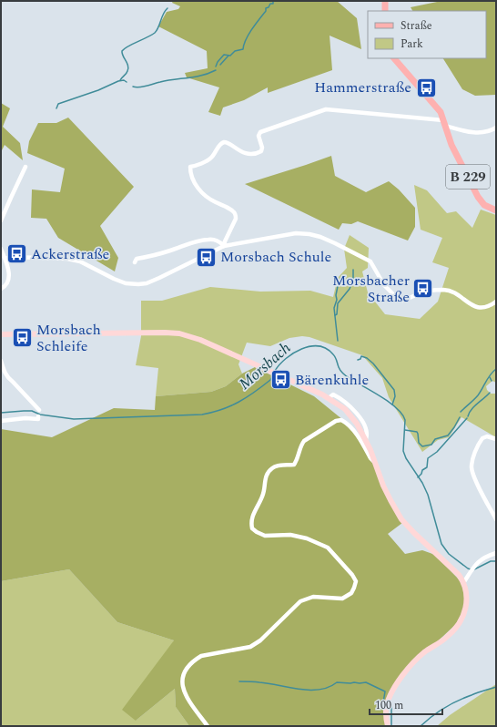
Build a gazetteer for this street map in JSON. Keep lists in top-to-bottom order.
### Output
{
  "streets": {
    "main road": ["B 229"]
  },
  "water": ["Morsbach"],
  "places": {
    "bus stop": [
      "Hammerstraße",
      "Ackerstraße",
      "Morsbach Schule",
      "Morsbacher Straße",
      "Morsbach Schleife",
      "Bärenkuhle"
    ]
  },
  "legend": ["Straße", "Park"],
  "scale_bar": "100 m"
}
